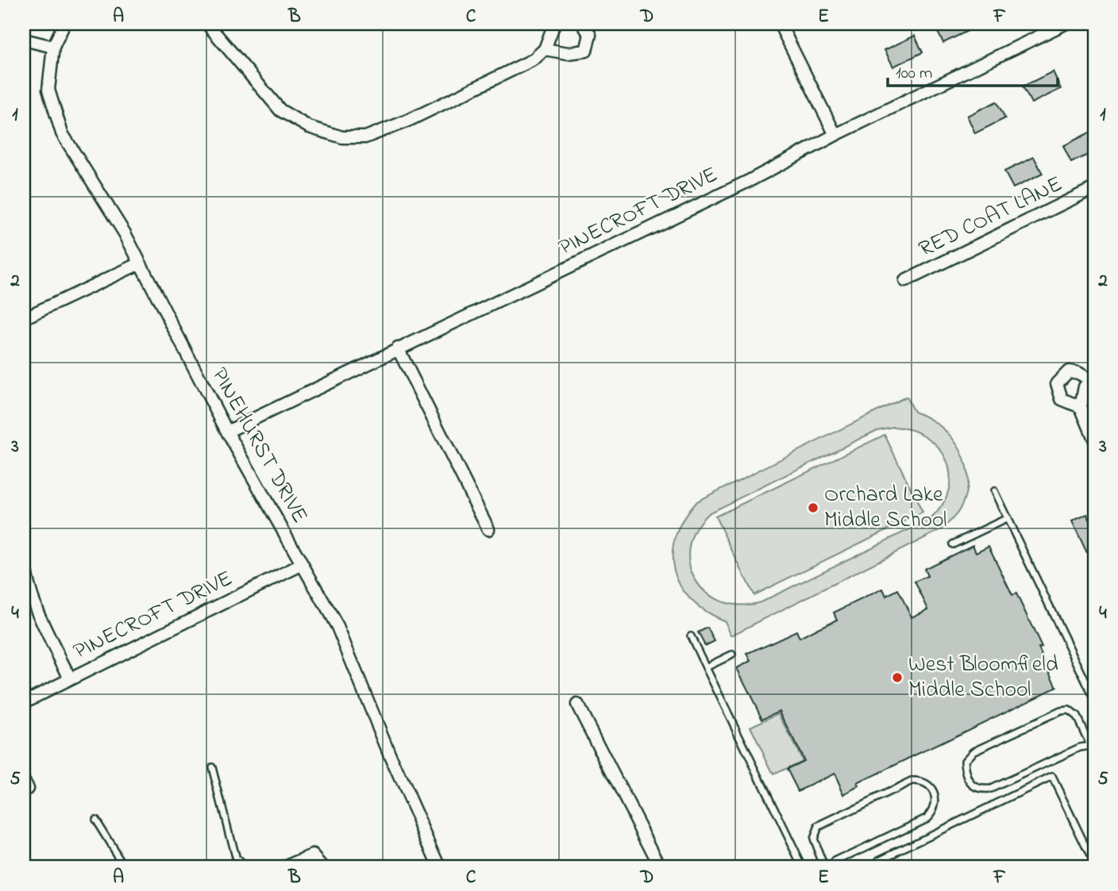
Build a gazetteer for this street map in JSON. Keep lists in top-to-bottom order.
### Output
{
  "streets": {
    "street": ["PINECROFT DRIVE", "RED COAT LANE", "PINEHURST DRIVE"]
  },
  "crossings": [
    ["PINECROFT DRIVE", "PINEHURST DRIVE"]
  ],
  "places": ["Orchard Lake Middle School", "West Bloomfield Middle School"],
  "scale_bar": "100 m",
  "grid": {
    "columns": [
      "A",
      "B",
      "C",
      "D",
      "E",
      "F"
    ],
    "rows": [
      "1",
      "2",
      "3",
      "4",
      "5"
    ]
  }
}
